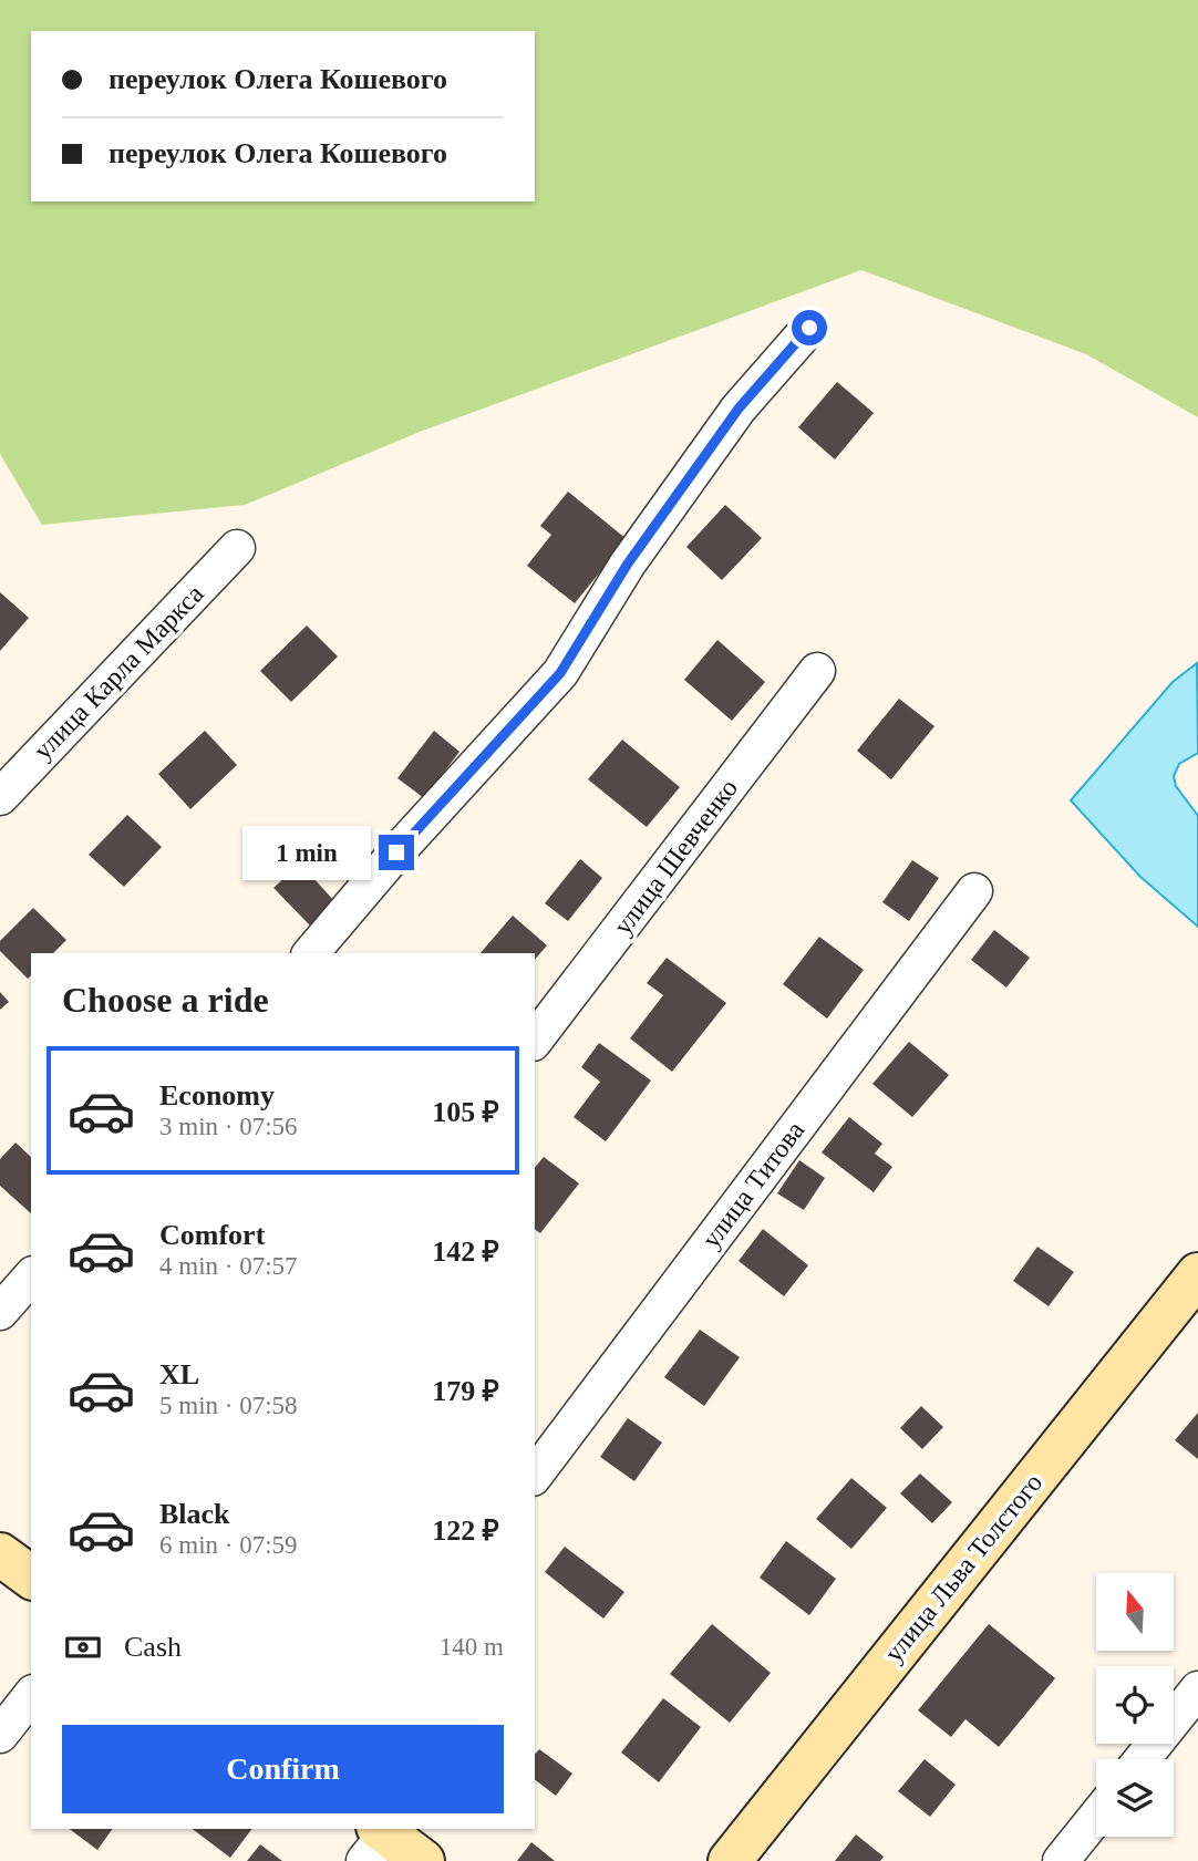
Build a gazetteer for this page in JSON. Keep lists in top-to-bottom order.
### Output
{
  "streets": {
    "street": [
      "улица Карла Маркса",
      "улица Шевченко",
      "улица Титова",
      "улица Льва Толстого"
    ]
  },
  "north": "top",
  "page": {
    "banner": ["переулок Олега Кошевого", "переулок Олега Кошевого"],
    "bubble": "1 min",
    "heading": "Choose a ride",
    "list": [
      {
        "name": "Economy",
        "note": "3 min · 07:56",
        "value": "105 ₽"
      },
      {
        "name": "Comfort",
        "note": "4 min · 07:57",
        "value": "142 ₽"
      },
      {
        "name": "XL",
        "note": "5 min · 07:58",
        "value": "179 ₽"
      },
      {
        "name": "Black",
        "note": "6 min · 07:59",
        "value": "122 ₽"
      }
    ],
    "pay": ["Cash", "140 m"],
    "buttons": "Confirm"
  }
}
